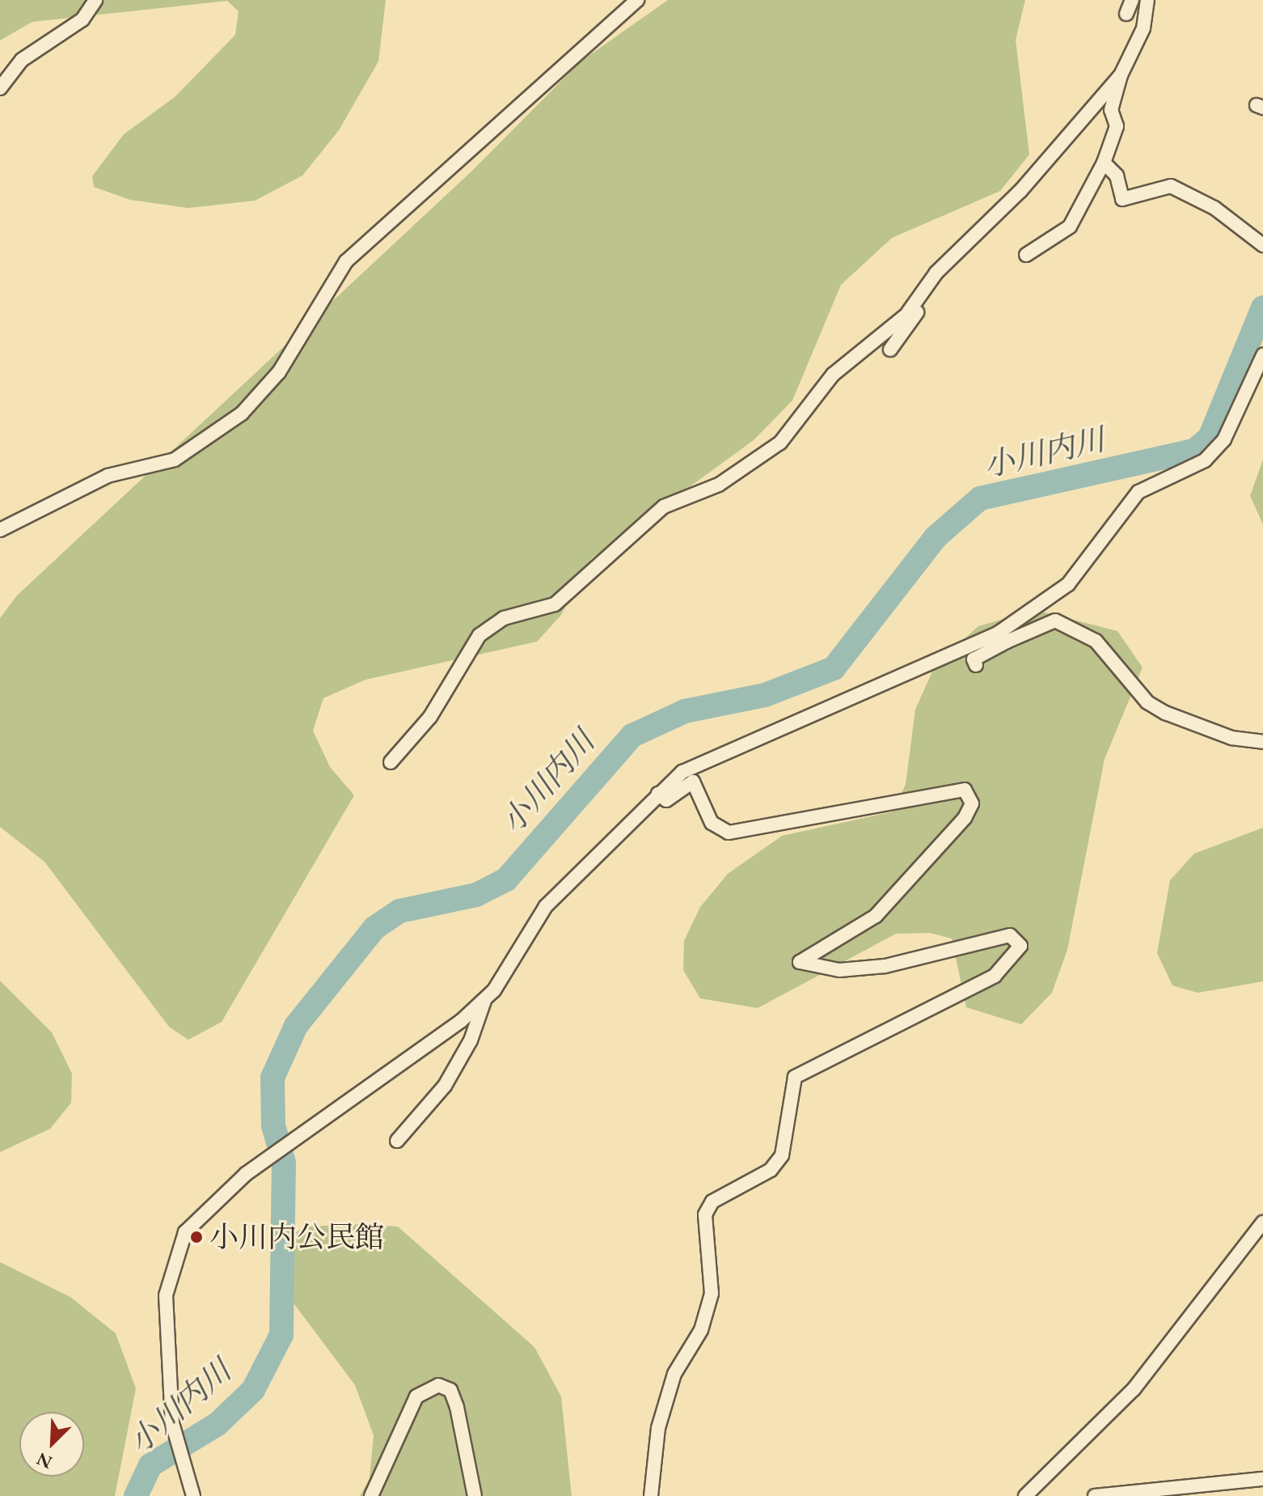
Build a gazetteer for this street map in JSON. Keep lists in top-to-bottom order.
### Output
{
  "water": ["小川内川"],
  "places": ["小川内公民館"],
  "north": "bottom left"
}
